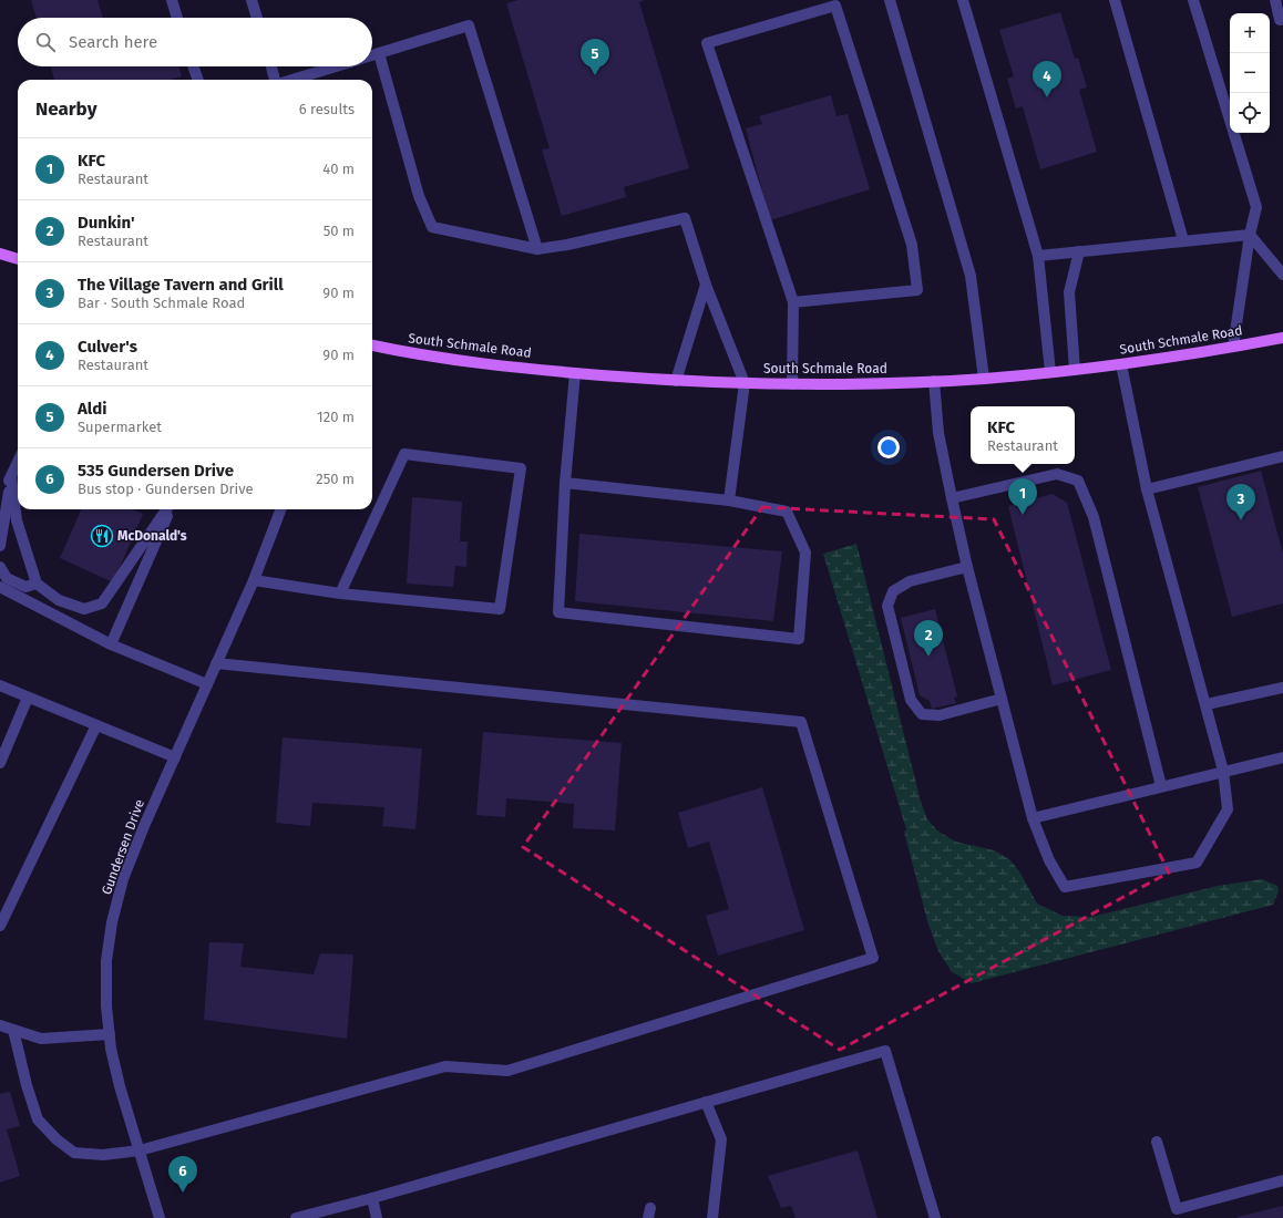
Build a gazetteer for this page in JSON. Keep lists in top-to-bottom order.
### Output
{
  "streets": {
    "main road": ["South Schmale Road"],
    "street": ["Gundersen Drive"]
  },
  "places": {
    "restaurant": ["McDonald's"]
  },
  "page": {
    "map_buttons": ["+", "−"],
    "search": "Search here",
    "pins": [
      "5",
      "4",
      "1",
      "3",
      "2",
      "6"
    ],
    "heading": ["Nearby", "6 results"],
    "list": [
      {
        "mark": "1",
        "name": "KFC",
        "note": "Restaurant",
        "value": "40 m"
      },
      {
        "mark": "2",
        "name": "Dunkin'",
        "note": "Restaurant",
        "value": "50 m"
      },
      {
        "mark": "3",
        "name": "The Village Tavern and Grill",
        "note": "Bar · South Schmale Road",
        "value": "90 m"
      },
      {
        "mark": "4",
        "name": "Culver's",
        "note": "Restaurant",
        "value": "90 m"
      },
      {
        "mark": "5",
        "name": "Aldi",
        "note": "Supermarket",
        "value": "120 m"
      },
      {
        "mark": "6",
        "name": "535 Gundersen Drive",
        "note": "Bus stop · Gundersen Drive",
        "value": "250 m"
      }
    ],
    "popup": ["KFC", "Restaurant"]
  }
}
